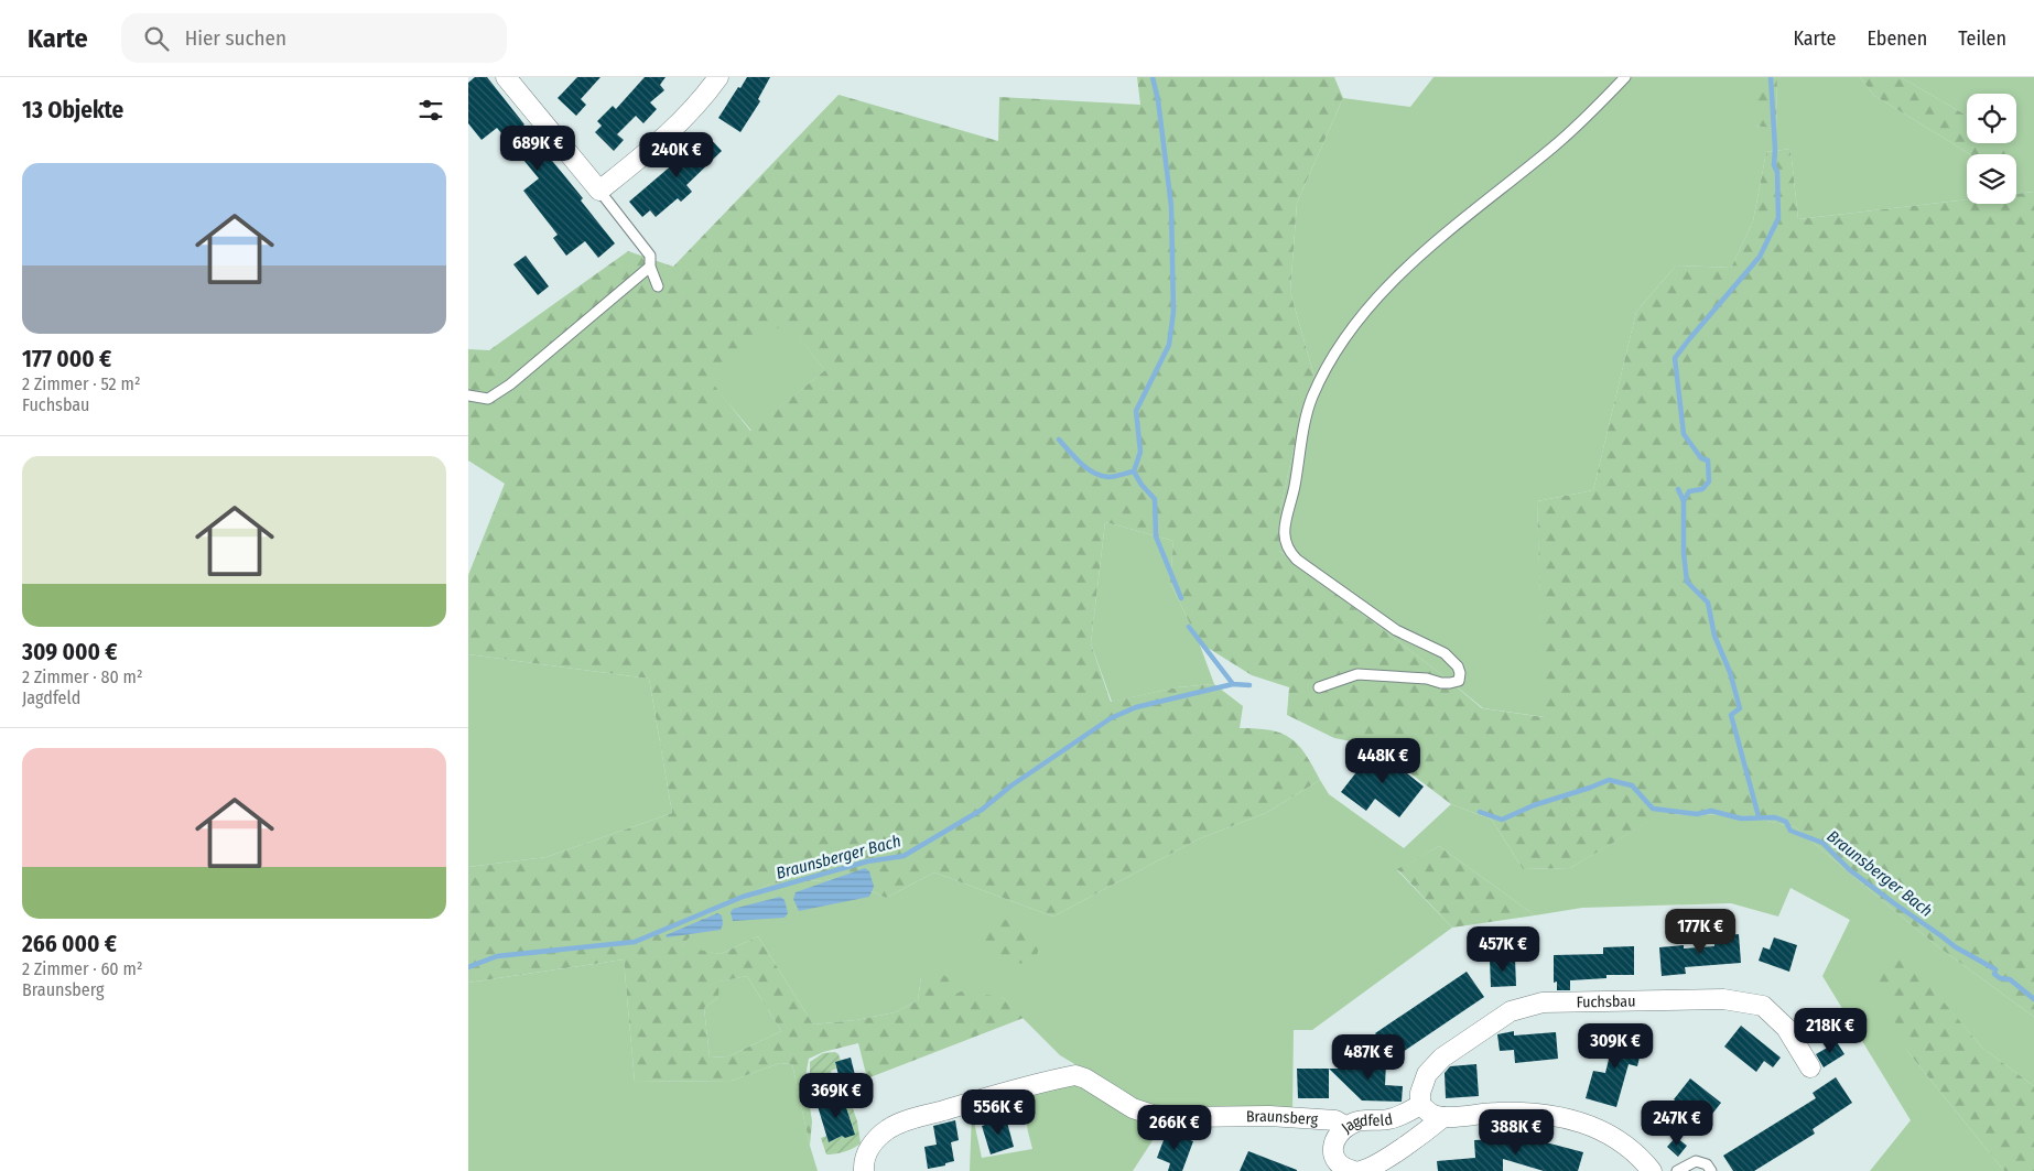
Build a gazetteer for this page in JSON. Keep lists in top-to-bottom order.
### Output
{
  "streets": {
    "street": ["Fuchsbau", "Braunsberg", "Jagdfeld"]
  },
  "crossings": [
    ["Fuchsbau", "Jagdfeld"],
    ["Braunsberg", "Jagdfeld"]
  ],
  "water": ["Braunsberger Bach"],
  "page": {
    "header": "Karte",
    "search": "Hier suchen",
    "nav": ["Karte", "Ebenen", "Teilen"],
    "heading": "13 Objekte",
    "price": [
      "689K €",
      "240K €",
      "448K €",
      "177K €",
      "457K €",
      "218K €",
      "309K €",
      "487K €",
      "369K €",
      "556K €",
      "247K €",
      "266K €",
      "388K €"
    ],
    "list": [
      {
        "name": "177 000 €",
        "note": "2 Zimmer · 52 m² · Fuchsbau"
      },
      {
        "name": "309 000 €",
        "note": "2 Zimmer · 80 m² · Jagdfeld"
      },
      {
        "name": "266 000 €",
        "note": "2 Zimmer · 60 m² · Braunsberg"
      }
    ]
  }
}
